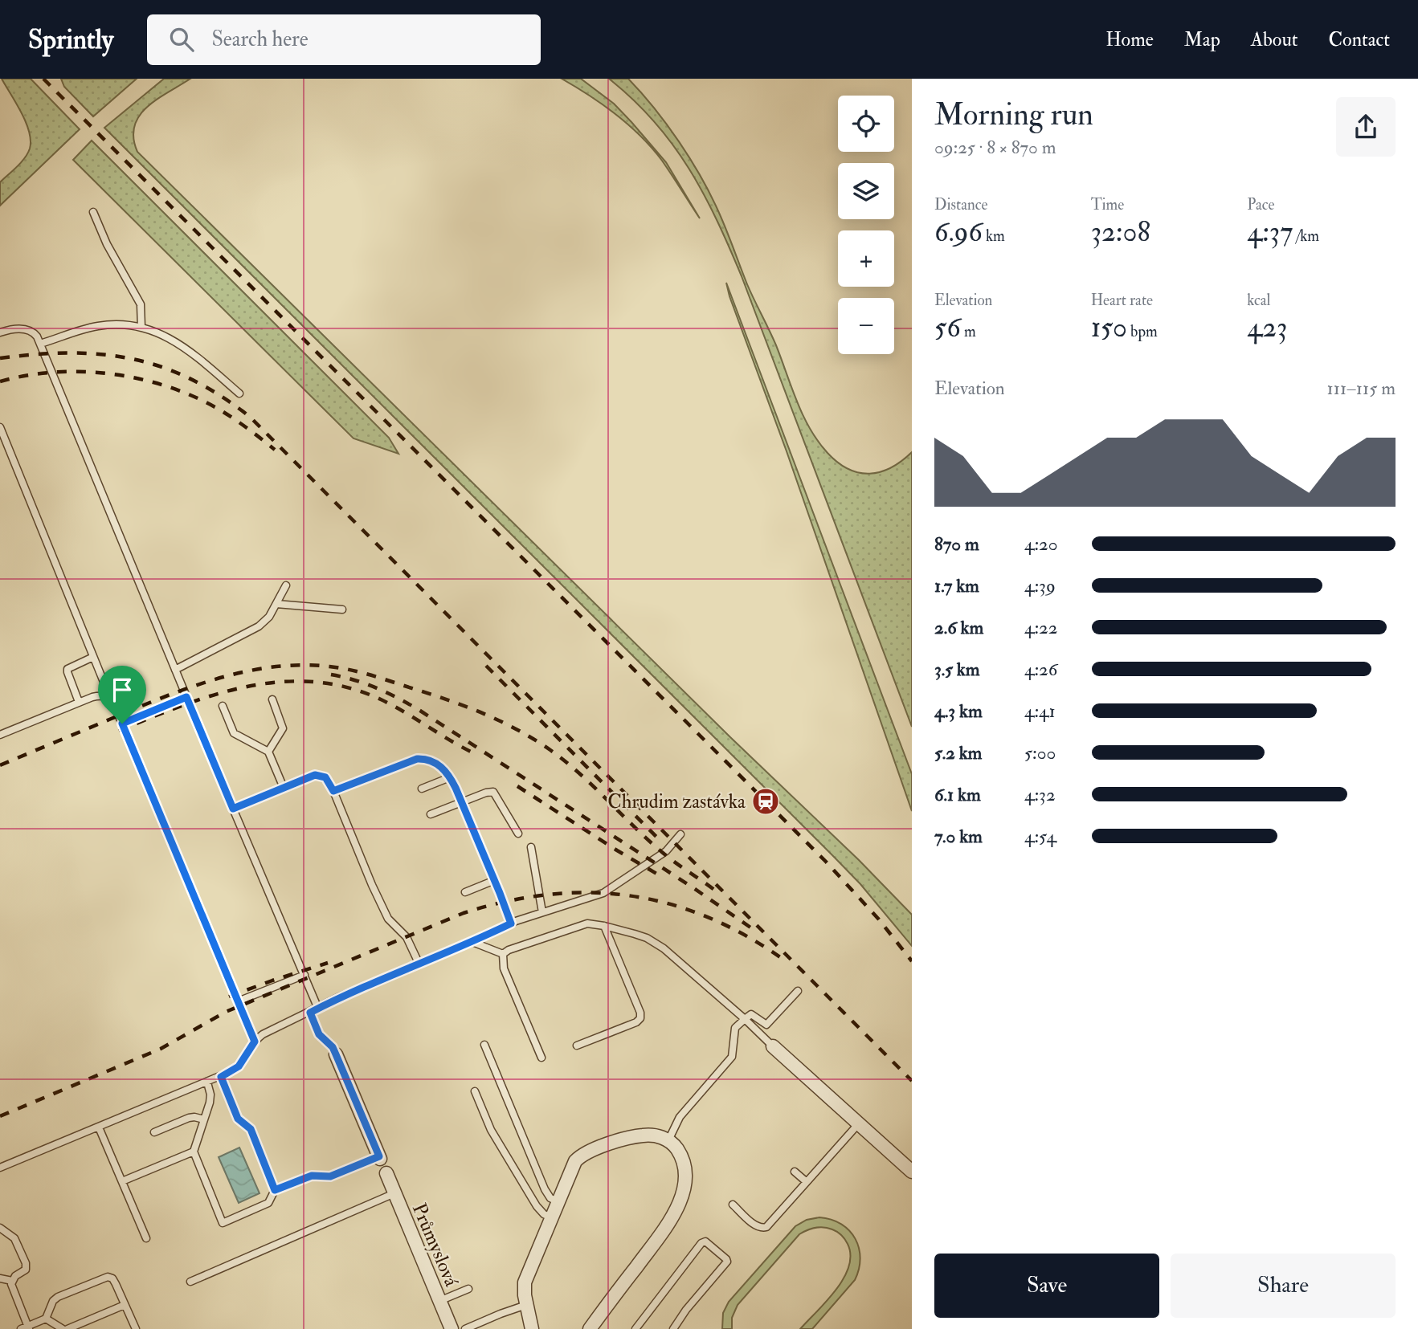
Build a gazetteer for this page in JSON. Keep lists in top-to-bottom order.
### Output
{
  "streets": {
    "street": ["Průmyslová"]
  },
  "places": {
    "station": ["Chrudim zastávka"]
  },
  "page": {
    "header": "Sprintly",
    "search": "Search here",
    "nav": [
      "Home",
      "Map",
      "About",
      "Contact"
    ],
    "heading": ["Morning run", "09:25 · 8 × 870 m"],
    "map_buttons": ["+", "−"],
    "stats": [
      ["Distance", "6.96 km"],
      ["Time", "32:08"],
      ["Pace", "4:37 /km"],
      ["Elevation", "56 m"],
      ["Heart rate", "150 bpm"],
      ["kcal", "423"]
    ],
    "chart": ["Elevation", "111–115 m"],
    "list": [
      {
        "name": "870 m",
        "note": "4:20"
      },
      {
        "name": "1.7 km",
        "note": "4:39"
      },
      {
        "name": "2.6 km",
        "note": "4:22"
      },
      {
        "name": "3.5 km",
        "note": "4:26"
      },
      {
        "name": "4.3 km",
        "note": "4:41"
      },
      {
        "name": "5.2 km",
        "note": "5:00"
      },
      {
        "name": "6.1 km",
        "note": "4:32"
      },
      {
        "name": "7.0 km",
        "note": "4:54"
      }
    ],
    "buttons": ["Save", "Share"]
  }
}
